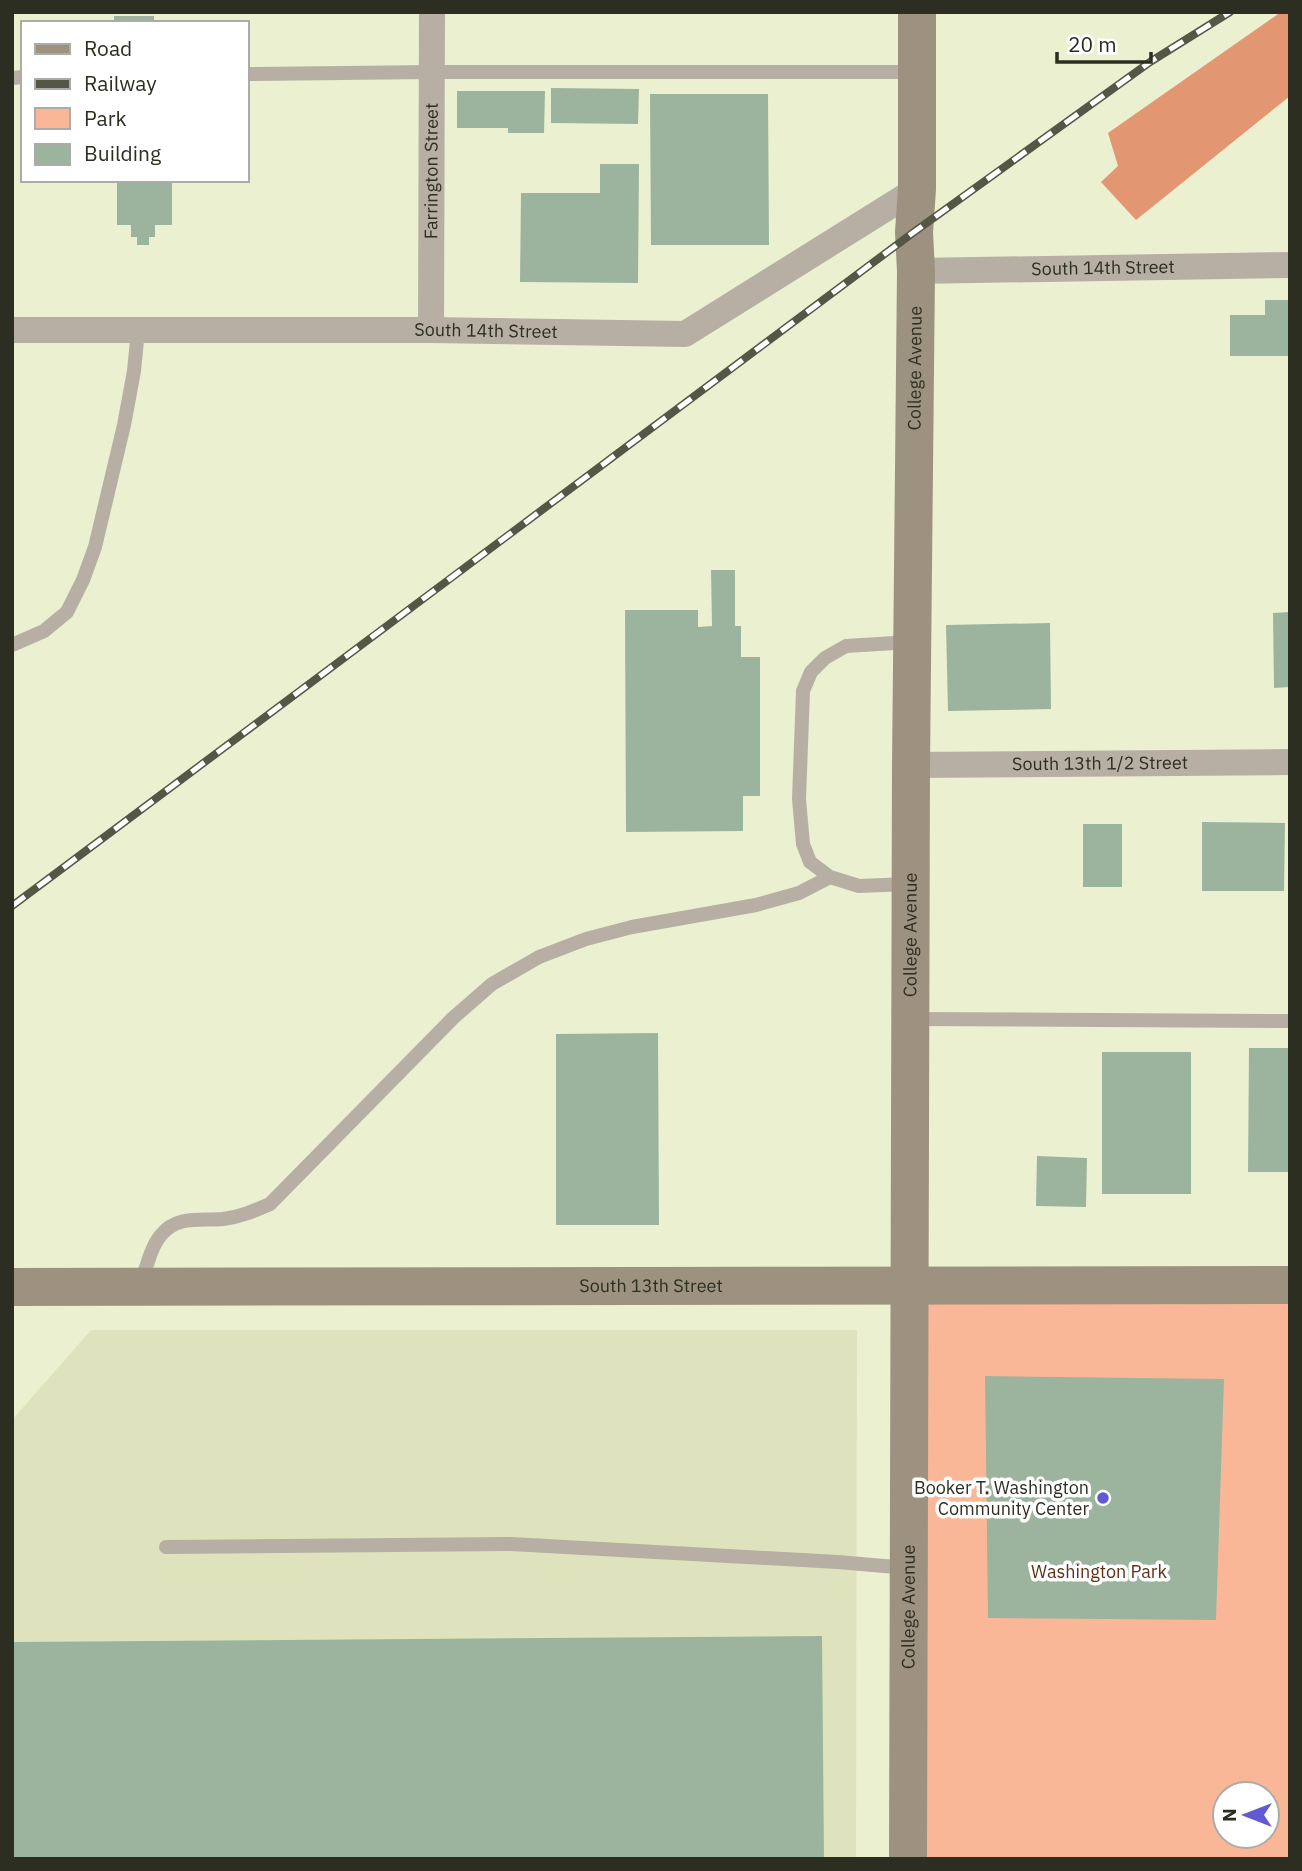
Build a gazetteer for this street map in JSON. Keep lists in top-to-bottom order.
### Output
{
  "streets": {
    "street": [
      "Farrington Street",
      "South 14th Street",
      "College Avenue",
      "South 13th 1/2 Street",
      "South 13th Street"
    ]
  },
  "crossings": [
    ["Farrington Street", "South 14th Street"],
    ["South 14th Street", "College Avenue"],
    ["College Avenue", "South 13th 1/2 Street"],
    ["College Avenue", "South 13th Street"]
  ],
  "parks": ["Washington Park"],
  "places": ["Booker T. Washington Community Center"],
  "legend": [
    "Road",
    "Railway",
    "Park",
    "Building"
  ],
  "scale_bar": "20 m",
  "north": "left"
}
